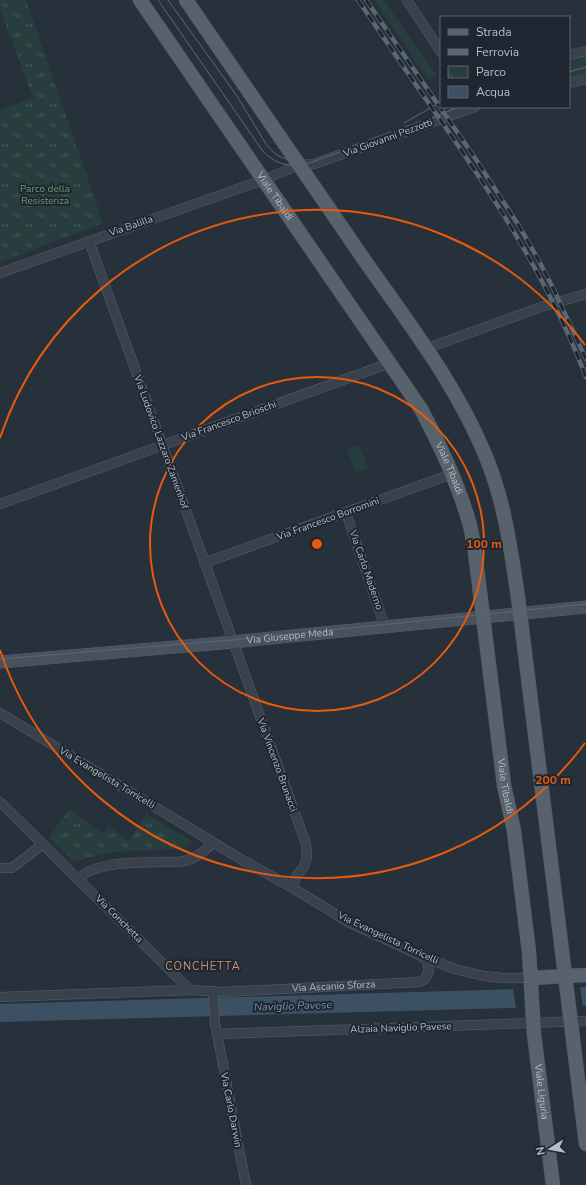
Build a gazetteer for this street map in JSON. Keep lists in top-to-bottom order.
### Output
{
  "streets": {
    "main road": ["Viale Tibaldi", "Viale Liguria"],
    "street": [
      "Via Giovanni Pezzotti",
      "Via Balilla",
      "Via Francesco Brioschi",
      "Via Ludovico Lazzaro Zamenhof",
      "Via Francesco Borromini",
      "Via Carlo Maderno",
      "Via Giuseppe Meda",
      "Via Vincenzo Brunacci",
      "Via Evangelista Torricelli",
      "Via Conchetta",
      "Via Ascanio Sforza",
      "Alzaia Naviglio Pavese",
      "Via Carlo Darwin"
    ]
  },
  "crossings": [
    ["Via Giovanni Pezzotti", "Viale Tibaldi"],
    ["Via Giovanni Pezzotti", "Via Balilla"],
    ["Viale Tibaldi", "Via Balilla"],
    ["Viale Tibaldi", "Via Francesco Brioschi"],
    ["Viale Tibaldi", "Via Francesco Borromini"],
    ["Viale Tibaldi", "Via Giuseppe Meda"],
    ["Viale Tibaldi", "Via Evangelista Torricelli"],
    ["Viale Tibaldi", "Alzaia Naviglio Pavese"],
    ["Viale Tibaldi", "Viale Liguria"],
    ["Via Balilla", "Via Ludovico Lazzaro Zamenhof"],
    ["Via Francesco Brioschi", "Via Ludovico Lazzaro Zamenhof"],
    ["Via Ludovico Lazzaro Zamenhof", "Via Francesco Borromini"],
    ["Via Ludovico Lazzaro Zamenhof", "Via Giuseppe Meda"],
    ["Via Ludovico Lazzaro Zamenhof", "Via Vincenzo Brunacci"],
    ["Via Francesco Borromini", "Via Carlo Maderno"],
    ["Via Carlo Maderno", "Via Giuseppe Meda"],
    ["Via Giuseppe Meda", "Via Vincenzo Brunacci"],
    ["Via Vincenzo Brunacci", "Via Evangelista Torricelli"],
    ["Via Evangelista Torricelli", "Via Ascanio Sforza"],
    ["Alzaia Naviglio Pavese", "Viale Liguria"],
    ["Alzaia Naviglio Pavese", "Via Carlo Darwin"]
  ],
  "districts": ["CONCHETTA"],
  "water": ["Naviglio Pavese"],
  "parks": ["Parco della Resistenza"],
  "legend": [
    "Strada",
    "Ferrovia",
    "Parco",
    "Acqua"
  ],
  "north": "left",
  "rings": ["100 m", "200 m"]
}
